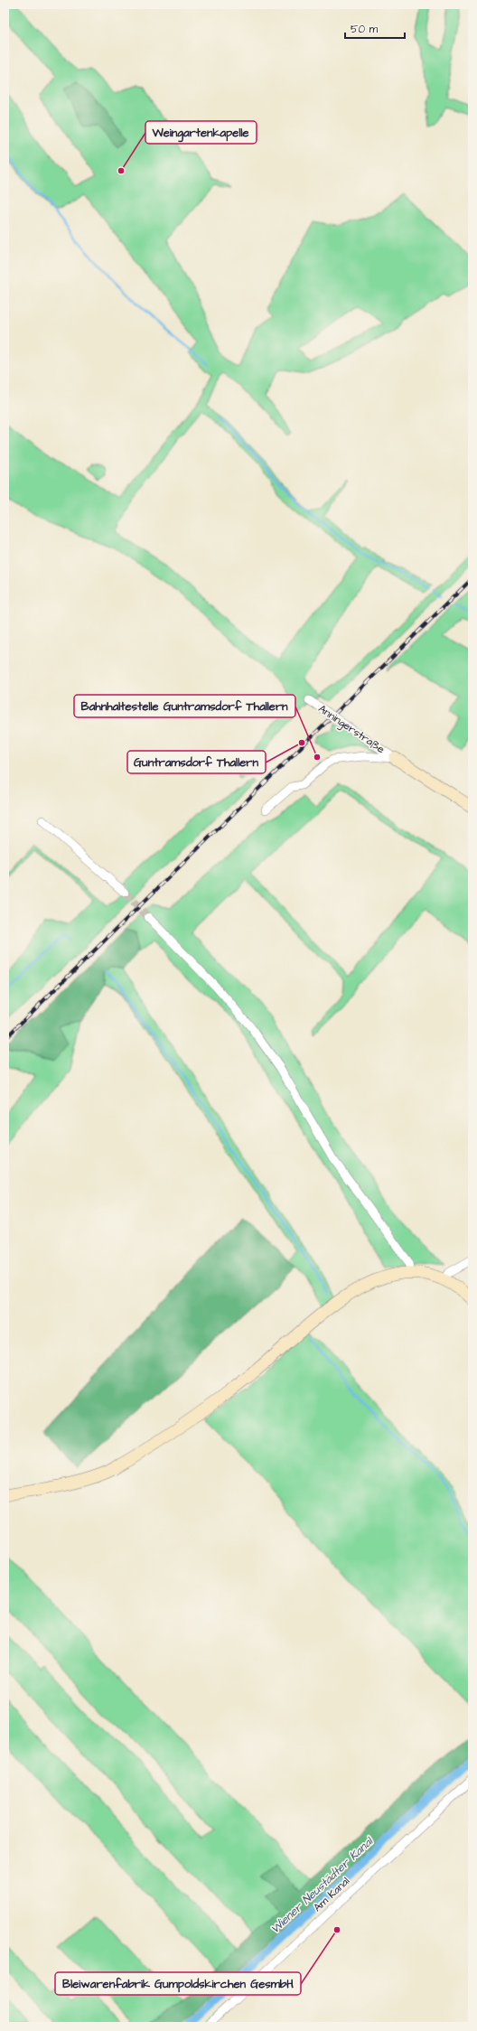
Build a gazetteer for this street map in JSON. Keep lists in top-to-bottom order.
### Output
{
  "streets": {
    "street": ["Anningerstraße", "Am Kanal"]
  },
  "water": ["Wiener Neustädter Kanal"],
  "places": [
    "Weingartenkapelle",
    "Guntramsdorf Thallern",
    "Bahnhaltestelle Guntramsdorf Thallern",
    "Bleiwarenfabrik Gumpoldskirchen GesmbH"
  ],
  "scale_bar": "50 m"
}
